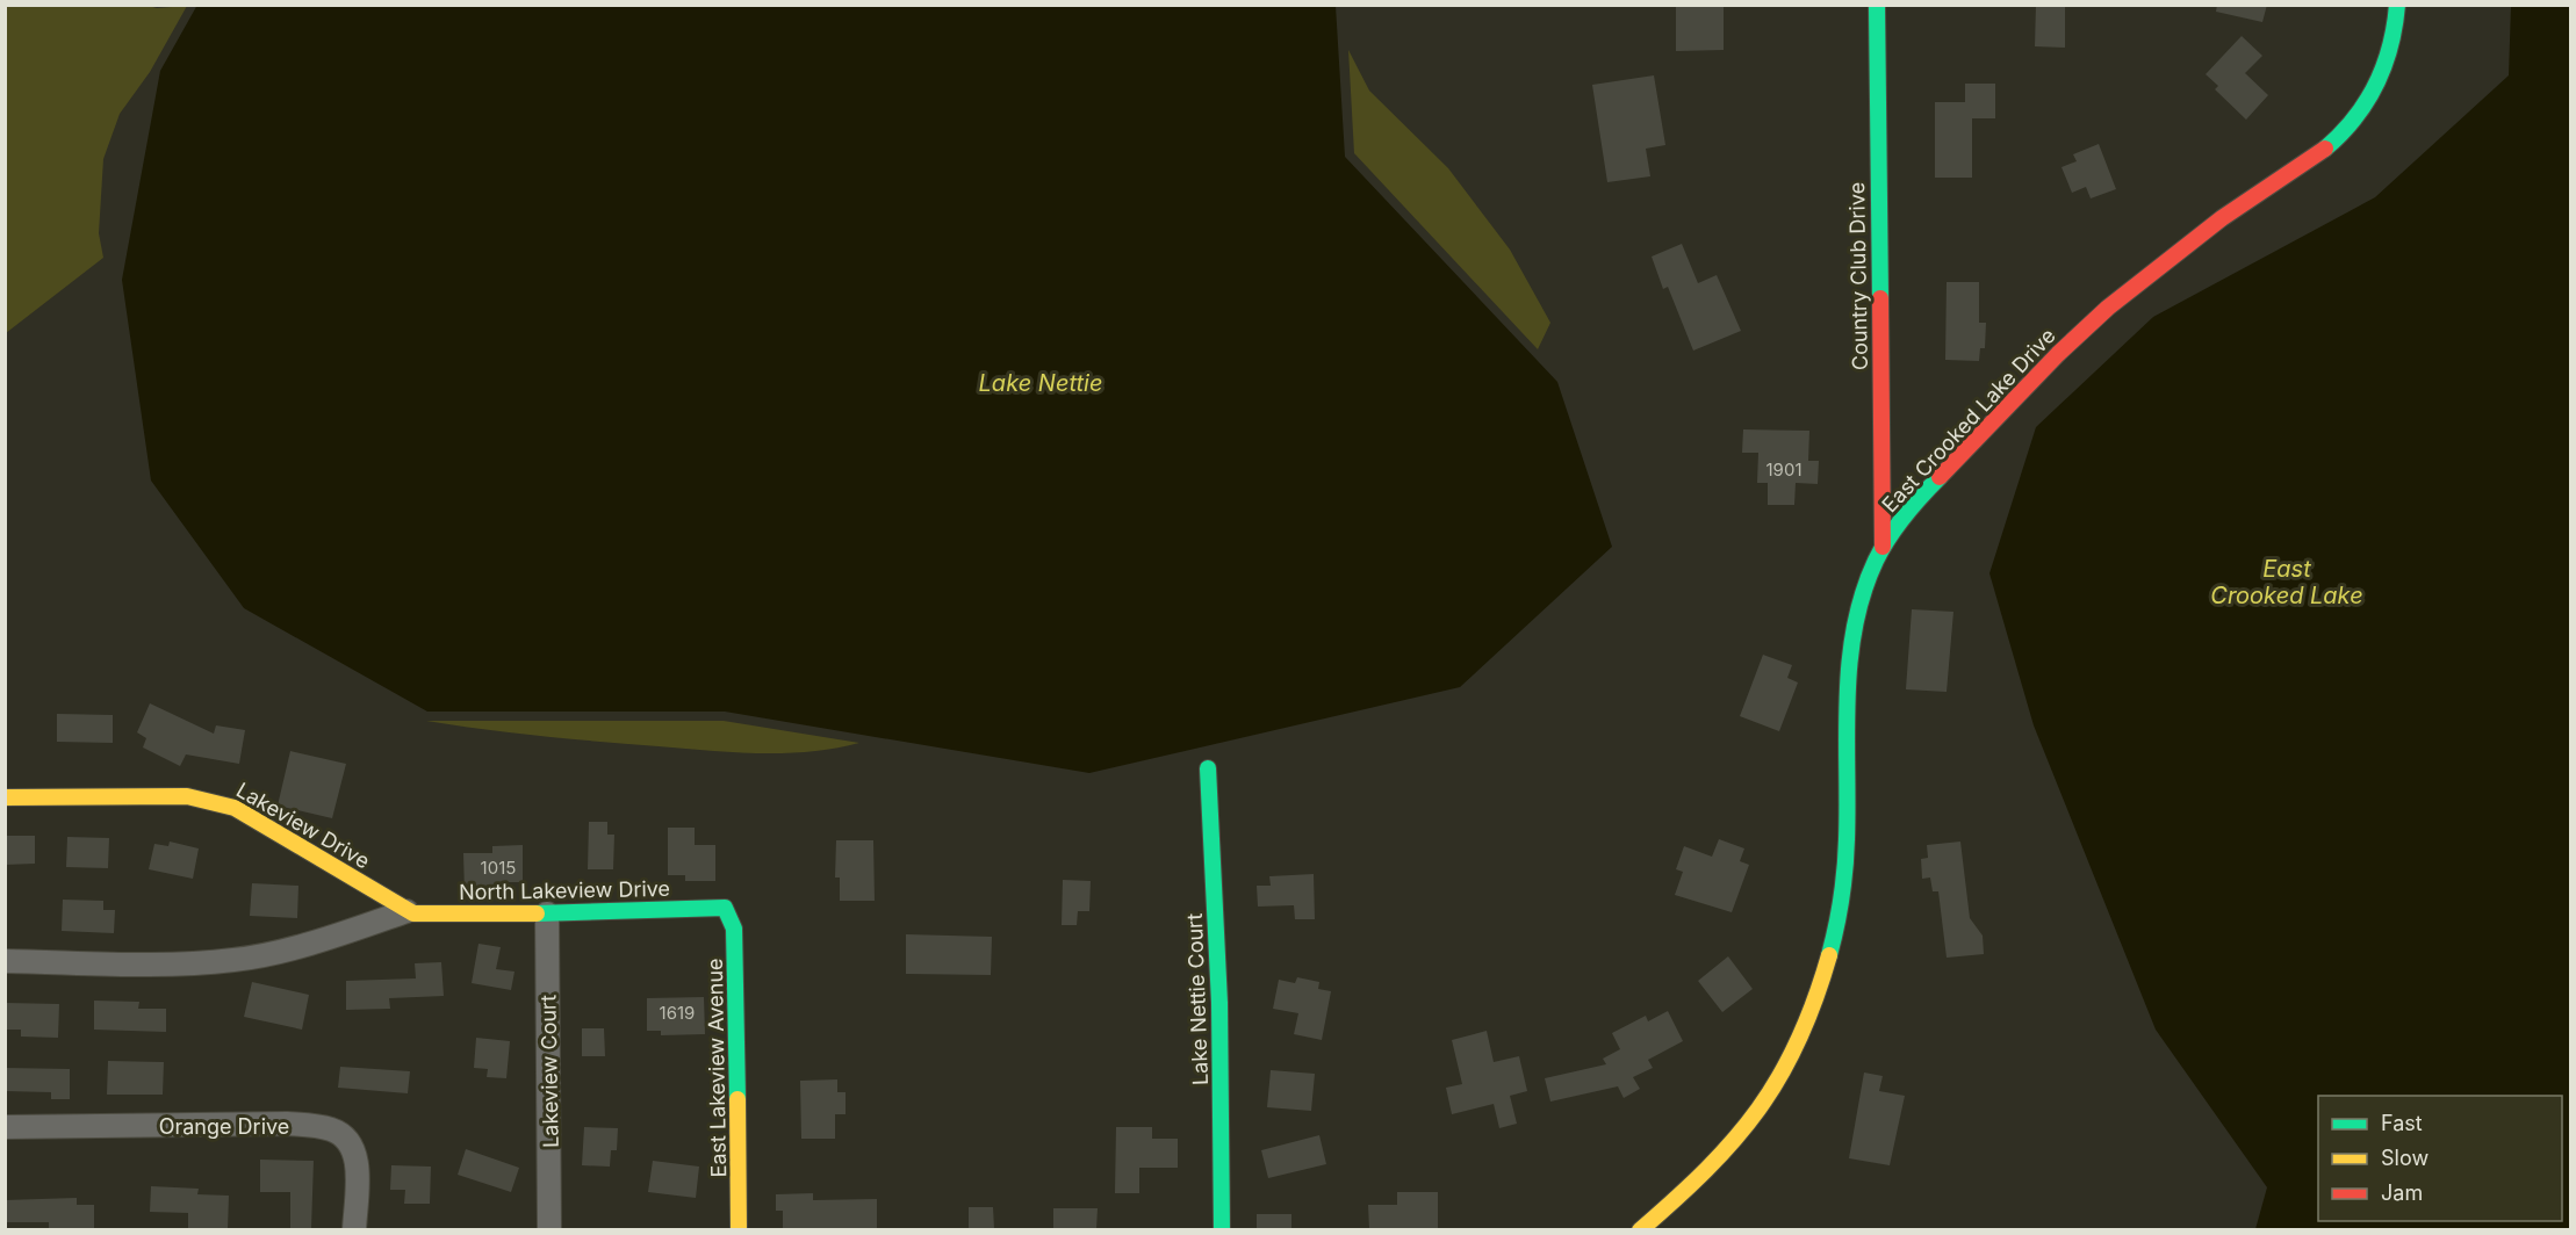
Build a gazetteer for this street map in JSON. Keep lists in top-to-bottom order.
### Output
{
  "streets": {
    "street": [
      "Country Club Drive",
      "East Crooked Lake Drive",
      "Lakeview Drive",
      "North Lakeview Drive",
      "Lake Nettie Court",
      "East Lakeview Avenue",
      "Lakeview Court",
      "Orange Drive"
    ]
  },
  "crossings": [
    ["Country Club Drive", "East Crooked Lake Drive"],
    ["Lakeview Drive", "North Lakeview Drive"],
    ["North Lakeview Drive", "East Lakeview Avenue"],
    ["North Lakeview Drive", "Lakeview Court"]
  ],
  "water": ["Lake Nettie", "East Crooked Lake"],
  "house_numbers": ["1901", "1015", "1619"],
  "legend": ["Fast", "Slow", "Jam"]
}
